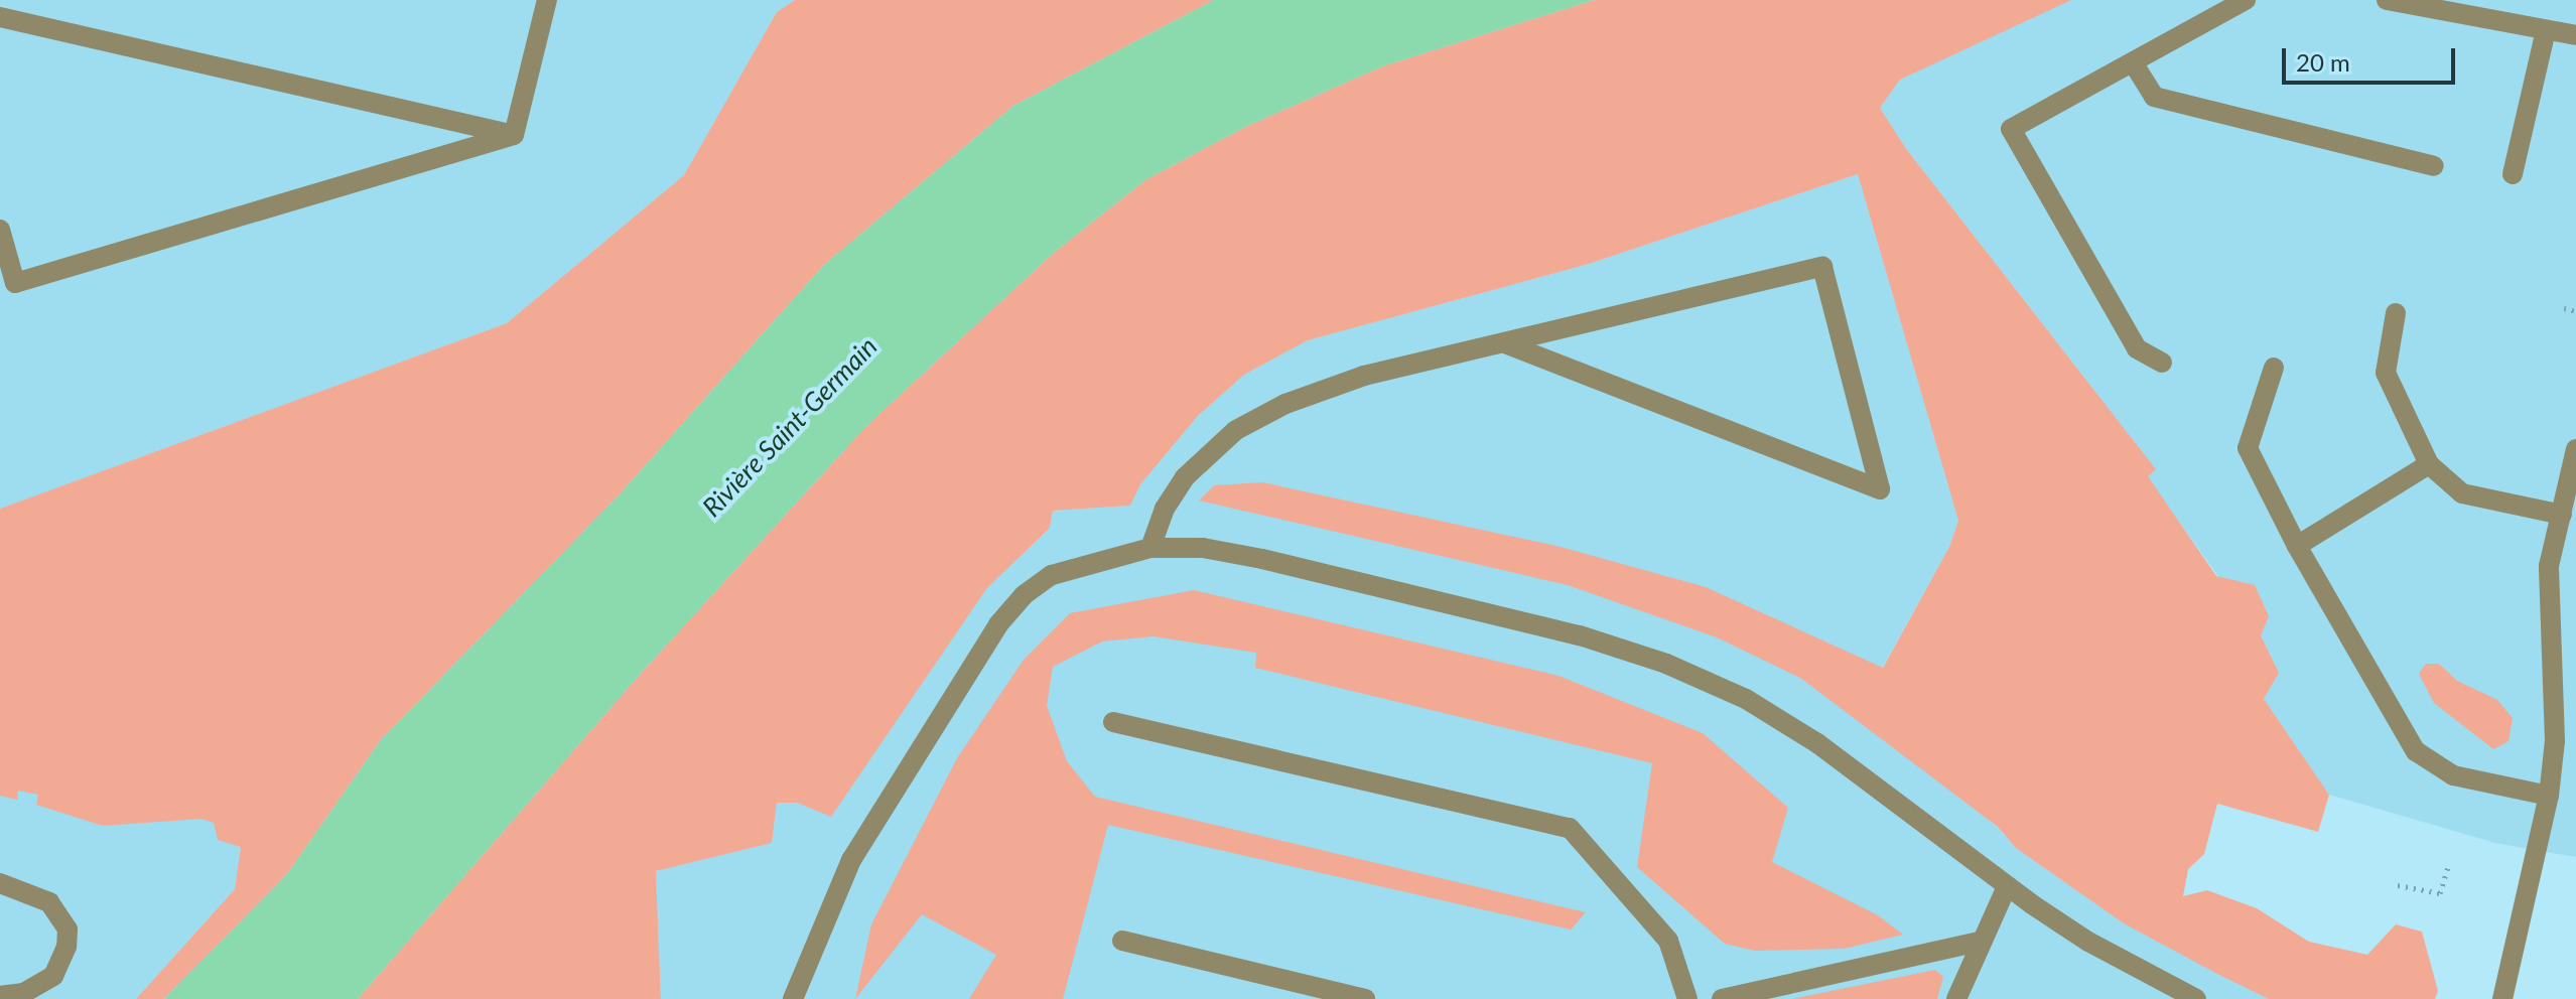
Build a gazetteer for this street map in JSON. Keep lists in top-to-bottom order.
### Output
{
  "water": ["Rivière Saint-Germain"],
  "scale_bar": "20 m"
}
